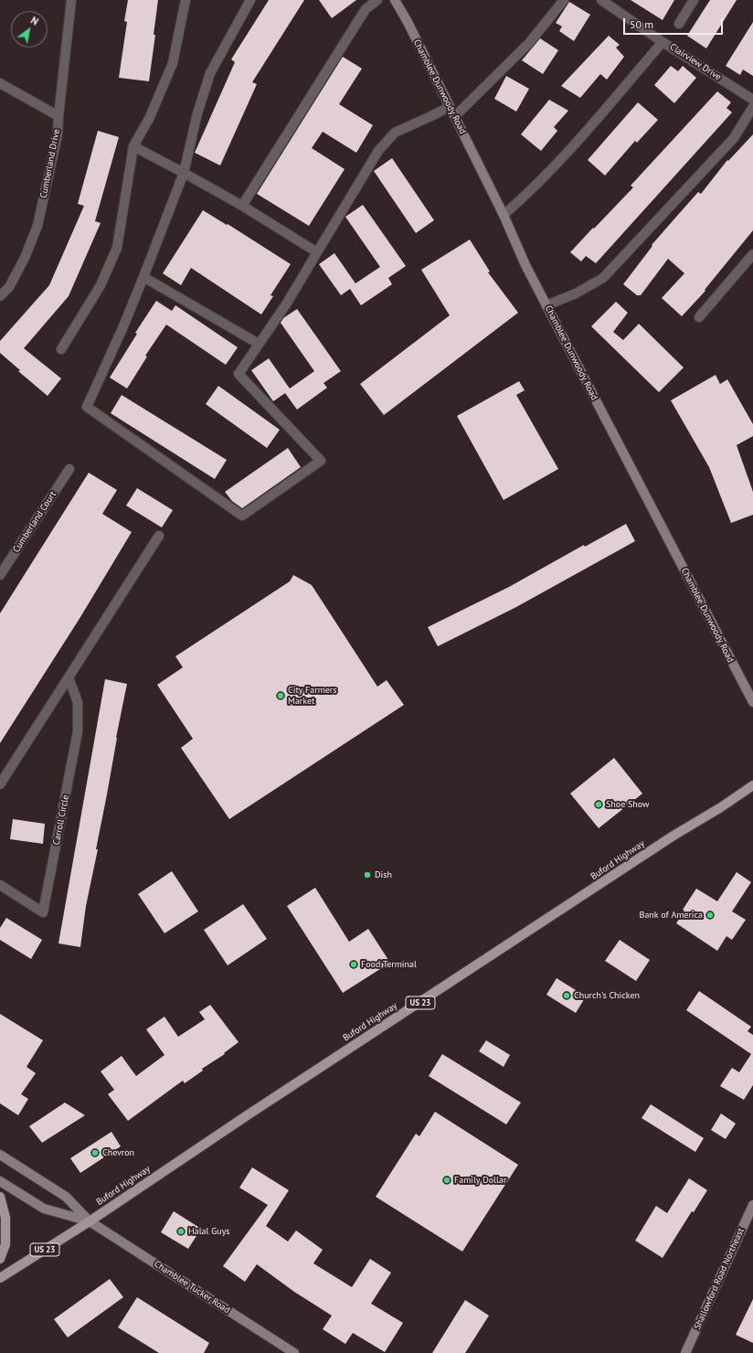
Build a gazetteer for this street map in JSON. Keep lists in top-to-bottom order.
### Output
{
  "streets": {
    "main road": ["Buford Highway", "US 23"],
    "street": [
      "Clairview Drive",
      "Chamblee Dunwoody Road",
      "Cumberland Drive",
      "Cumberland Court",
      "Carroll Circle",
      "Shallowford Road Northeast",
      "Chamblee Tucker Road"
    ]
  },
  "crossings": [
    ["Buford Highway", "Chamblee Tucker Road"]
  ],
  "places": [
    "City Farmers Market",
    "Shoe Show",
    "Dish",
    "Bank of America",
    "Food Terminal",
    "Church's Chicken",
    "Chevron",
    "Family Dollar",
    "Halal Guys"
  ],
  "scale_bar": "50 m",
  "north": "top right"
}
